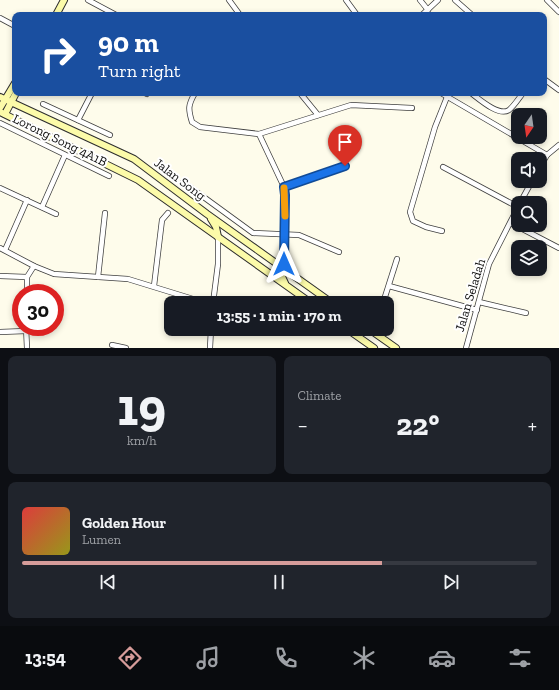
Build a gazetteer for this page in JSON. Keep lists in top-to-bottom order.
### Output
{
  "streets": {
    "main road": ["Jalan Song"],
    "street": ["Lorong Song 4A1B", "Jalan Seladah"]
  },
  "north": "bottom",
  "page": {
    "turn": ["90 m", "Turn right"],
    "limit": "30",
    "trip": "13:55 · 1 min · 170 m",
    "tile": [
      ["19", "km/h"],
      "Climate"
    ],
    "heat": ["−", "22°", "+"],
    "song": ["Golden Hour", "Lumen"],
    "tabs": "13:54"
  }
}
